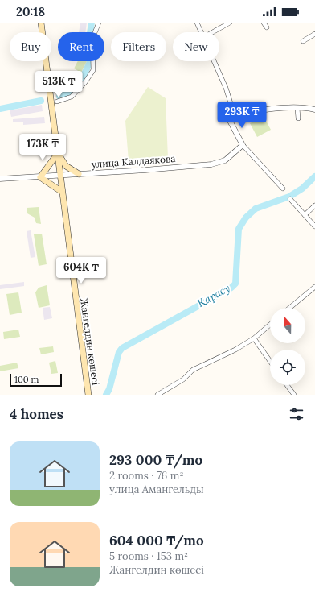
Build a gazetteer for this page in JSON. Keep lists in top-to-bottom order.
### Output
{
  "streets": {
    "main road": ["Жангелдин көшесі"],
    "street": ["улица Калдаякова"]
  },
  "crossings": [
    ["улица Калдаякова", "Жангелдин көшесі"]
  ],
  "water": ["Қарасу"],
  "scale_bar": "100 m",
  "north": "top",
  "page": {
    "status": "20:18",
    "chip": [
      "Buy",
      "Rent",
      "Filters",
      "New"
    ],
    "price": [
      "513K ₸",
      "293K ₸",
      "173K ₸",
      "604K ₸"
    ],
    "scale": "100 m",
    "heading": "4 homes",
    "list": [
      {
        "name": "293 000 ₸/mo",
        "note": "2 rooms · 76 m² · улица Амангельды"
      },
      {
        "name": "604 000 ₸/mo",
        "note": "5 rooms · 153 m² · Жангелдин көшесі"
      }
    ]
  }
}
